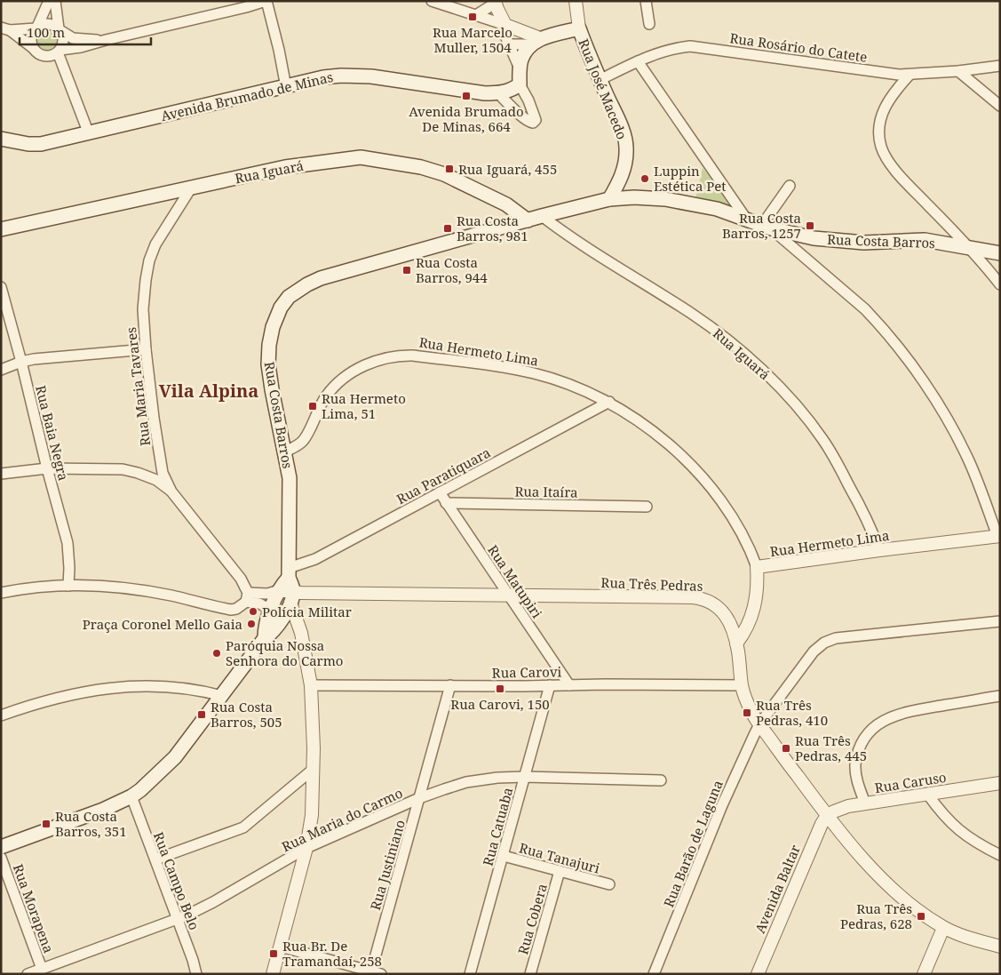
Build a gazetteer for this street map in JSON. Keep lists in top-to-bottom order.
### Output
{
  "streets": {
    "main road": [
      "Rua José Macedo",
      "Avenida Brumado de Minas",
      "Rua Iguará",
      "Rua Costa Barros"
    ],
    "street": [
      "Rua Rosário do Catete",
      "Rua Hermeto Lima",
      "Rua Maria Tavares",
      "Rua Baia Negra",
      "Rua Paratiquara",
      "Rua Itaíra",
      "Rua Matupiri",
      "Rua Três Pedras",
      "Rua Carovi",
      "Rua Caruso",
      "Rua Maria do Carmo",
      "Rua Catuaba",
      "Rua Barão de Laguna",
      "Rua Tanajuri",
      "Rua Justiniano",
      "Rua Campo Belo",
      "Avenida Baltar",
      "Rua Morapena",
      "Rua Cobera"
    ]
  },
  "crossings": [
    ["Rua Rosário do Catete", "Rua José Macedo"],
    ["Rua José Macedo", "Rua Costa Barros"],
    ["Rua Iguará", "Rua Costa Barros"],
    ["Rua Iguará", "Rua Hermeto Lima"],
    ["Rua Iguará", "Rua Maria Tavares"],
    ["Rua Costa Barros", "Rua Hermeto Lima"],
    ["Rua Costa Barros", "Rua Paratiquara"],
    ["Rua Costa Barros", "Rua Três Pedras"],
    ["Rua Hermeto Lima", "Rua Paratiquara"],
    ["Rua Paratiquara", "Rua Matupiri"],
    ["Rua Itaíra", "Rua Matupiri"],
    ["Rua Matupiri", "Rua Três Pedras"],
    ["Rua Matupiri", "Rua Carovi"],
    ["Rua Três Pedras", "Rua Carovi"],
    ["Rua Três Pedras", "Rua Caruso"],
    ["Rua Três Pedras", "Rua Barão de Laguna"],
    ["Rua Três Pedras", "Avenida Baltar"],
    ["Rua Carovi", "Rua Catuaba"],
    ["Rua Carovi", "Rua Justiniano"],
    ["Rua Caruso", "Avenida Baltar"],
    ["Rua Maria do Carmo", "Rua Catuaba"],
    ["Rua Maria do Carmo", "Rua Justiniano"],
    ["Rua Maria do Carmo", "Rua Campo Belo"],
    ["Rua Maria do Carmo", "Rua Morapena"],
    ["Rua Catuaba", "Rua Tanajuri"],
    ["Rua Tanajuri", "Rua Cobera"]
  ],
  "districts": ["Vila Alpina"],
  "places": {
    "transit": [
      "Rua Marcelo Muller, 1504",
      "Avenida Brumado De Minas, 664",
      "Rua Iguará, 455",
      "Rua Costa Barros, 1257",
      "Rua Costa Barros, 981",
      "Rua Costa Barros, 944",
      "Rua Hermeto Lima, 51",
      "Rua Carovi, 150",
      "Rua Três Pedras, 410",
      "Rua Costa Barros, 505",
      "Rua Três Pedras, 445",
      "Rua Costa Barros, 351",
      "Rua Três Pedras, 628",
      "Rua Br. De Tramandaí, 258"
    ],
    "other": [
      "Luppin Estética Pet",
      "Polícia Militar",
      "Praça Coronel Mello Gaia",
      "Paróquia Nossa Senhora do Carmo"
    ]
  },
  "scale_bar": "100 m"
}
